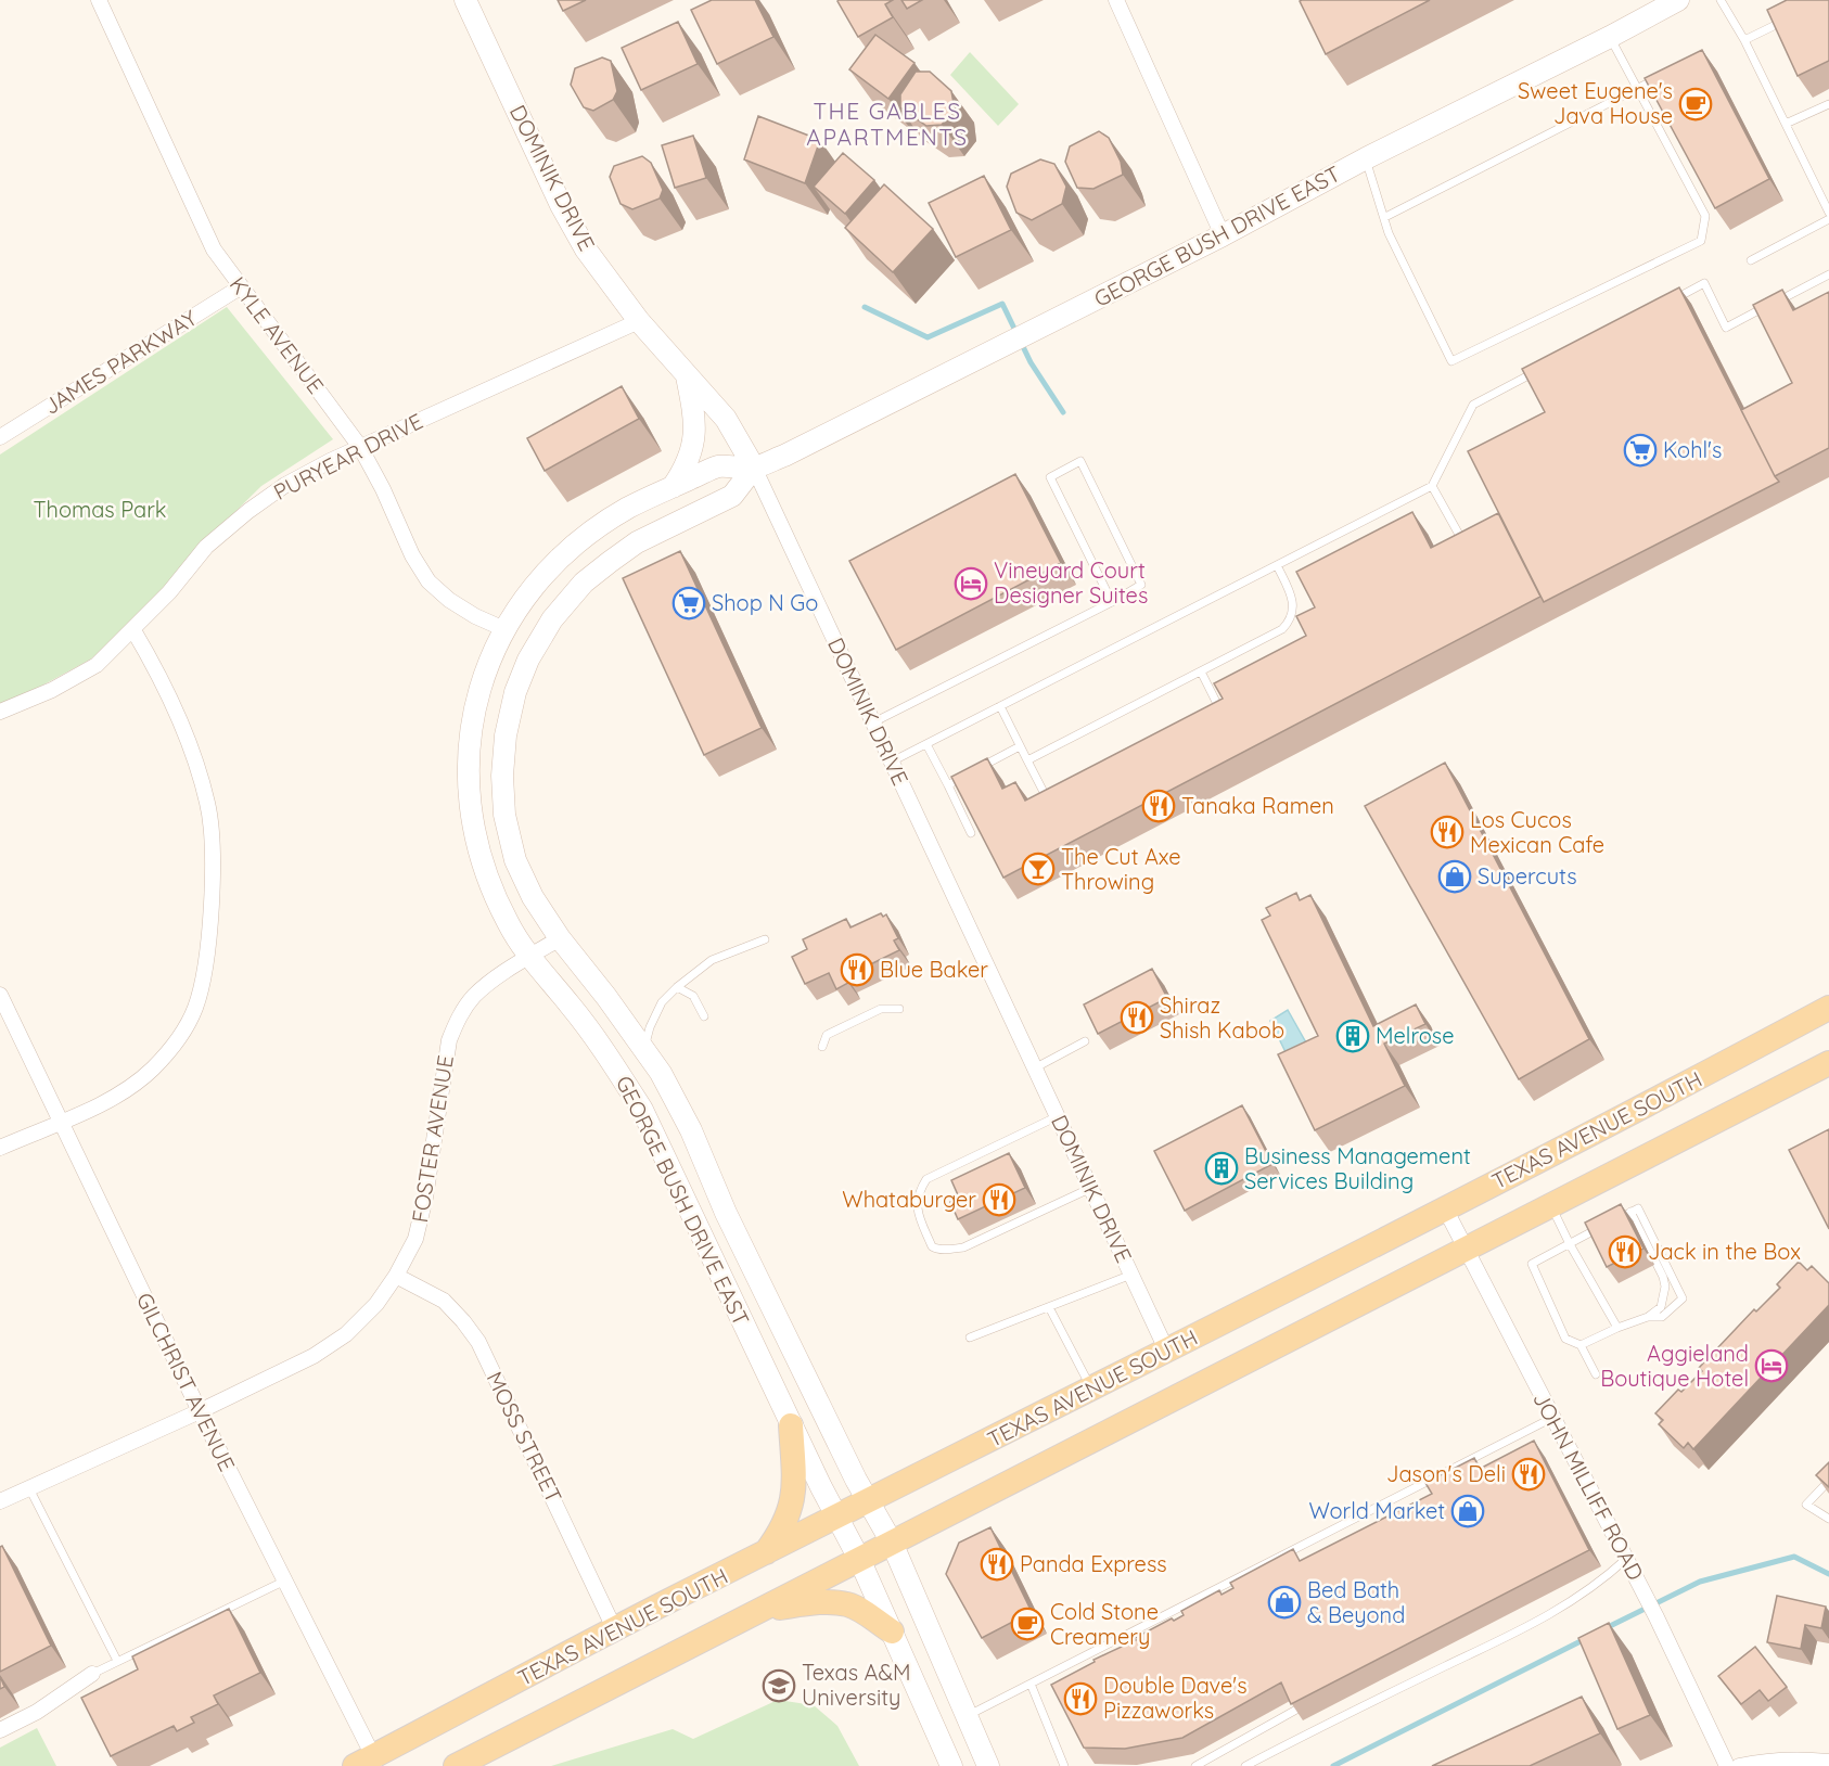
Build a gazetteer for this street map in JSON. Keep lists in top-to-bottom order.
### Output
{
  "streets": {
    "main road": ["TEXAS AVENUE SOUTH"],
    "street": [
      "DOMINIK DRIVE",
      "GEORGE BUSH DRIVE EAST",
      "KYLE AVENUE",
      "JAMES PARKWAY",
      "PURYEAR DRIVE",
      "FOSTER AVENUE",
      "GILCHRIST AVENUE",
      "MOSS STREET",
      "JOHN MILLIFF ROAD"
    ]
  },
  "crossings": [
    ["DOMINIK DRIVE", "GEORGE BUSH DRIVE EAST"],
    ["DOMINIK DRIVE", "PURYEAR DRIVE"],
    ["DOMINIK DRIVE", "TEXAS AVENUE SOUTH"],
    ["GEORGE BUSH DRIVE EAST", "KYLE AVENUE"],
    ["GEORGE BUSH DRIVE EAST", "TEXAS AVENUE SOUTH"],
    ["GEORGE BUSH DRIVE EAST", "FOSTER AVENUE"],
    ["KYLE AVENUE", "JAMES PARKWAY"],
    ["KYLE AVENUE", "PURYEAR DRIVE"],
    ["TEXAS AVENUE SOUTH", "GILCHRIST AVENUE"],
    ["TEXAS AVENUE SOUTH", "MOSS STREET"],
    ["TEXAS AVENUE SOUTH", "JOHN MILLIFF ROAD"],
    ["FOSTER AVENUE", "GILCHRIST AVENUE"],
    ["FOSTER AVENUE", "MOSS STREET"]
  ],
  "districts": ["THE GABLES APARTMENTS"],
  "parks": ["Thomas Park"],
  "places": {
    "cafe": ["Sweet Eugene's Java House", "Cold Stone Creamery"],
    "supermarket": ["Kohl's", "Shop N Go"],
    "hotel": ["Vineyard Court Designer Suites", "Aggieland Boutique Hotel"],
    "restaurant": [
      "Tanaka Ramen",
      "Los Cucos Mexican Cafe",
      "Blue Baker",
      "Shiraz Shish Kabob",
      "Whataburger",
      "Jack in the Box",
      "Jason's Deli",
      "Panda Express",
      "Double Dave's Pizzaworks"
    ],
    "bar": ["The Cut Axe Throwing"],
    "shop": ["Supercuts", "World Market", "Bed Bath & Beyond"],
    "building": ["Melrose", "Business Management Services Building"],
    "school or university": ["Texas A&M University"]
  }
}
